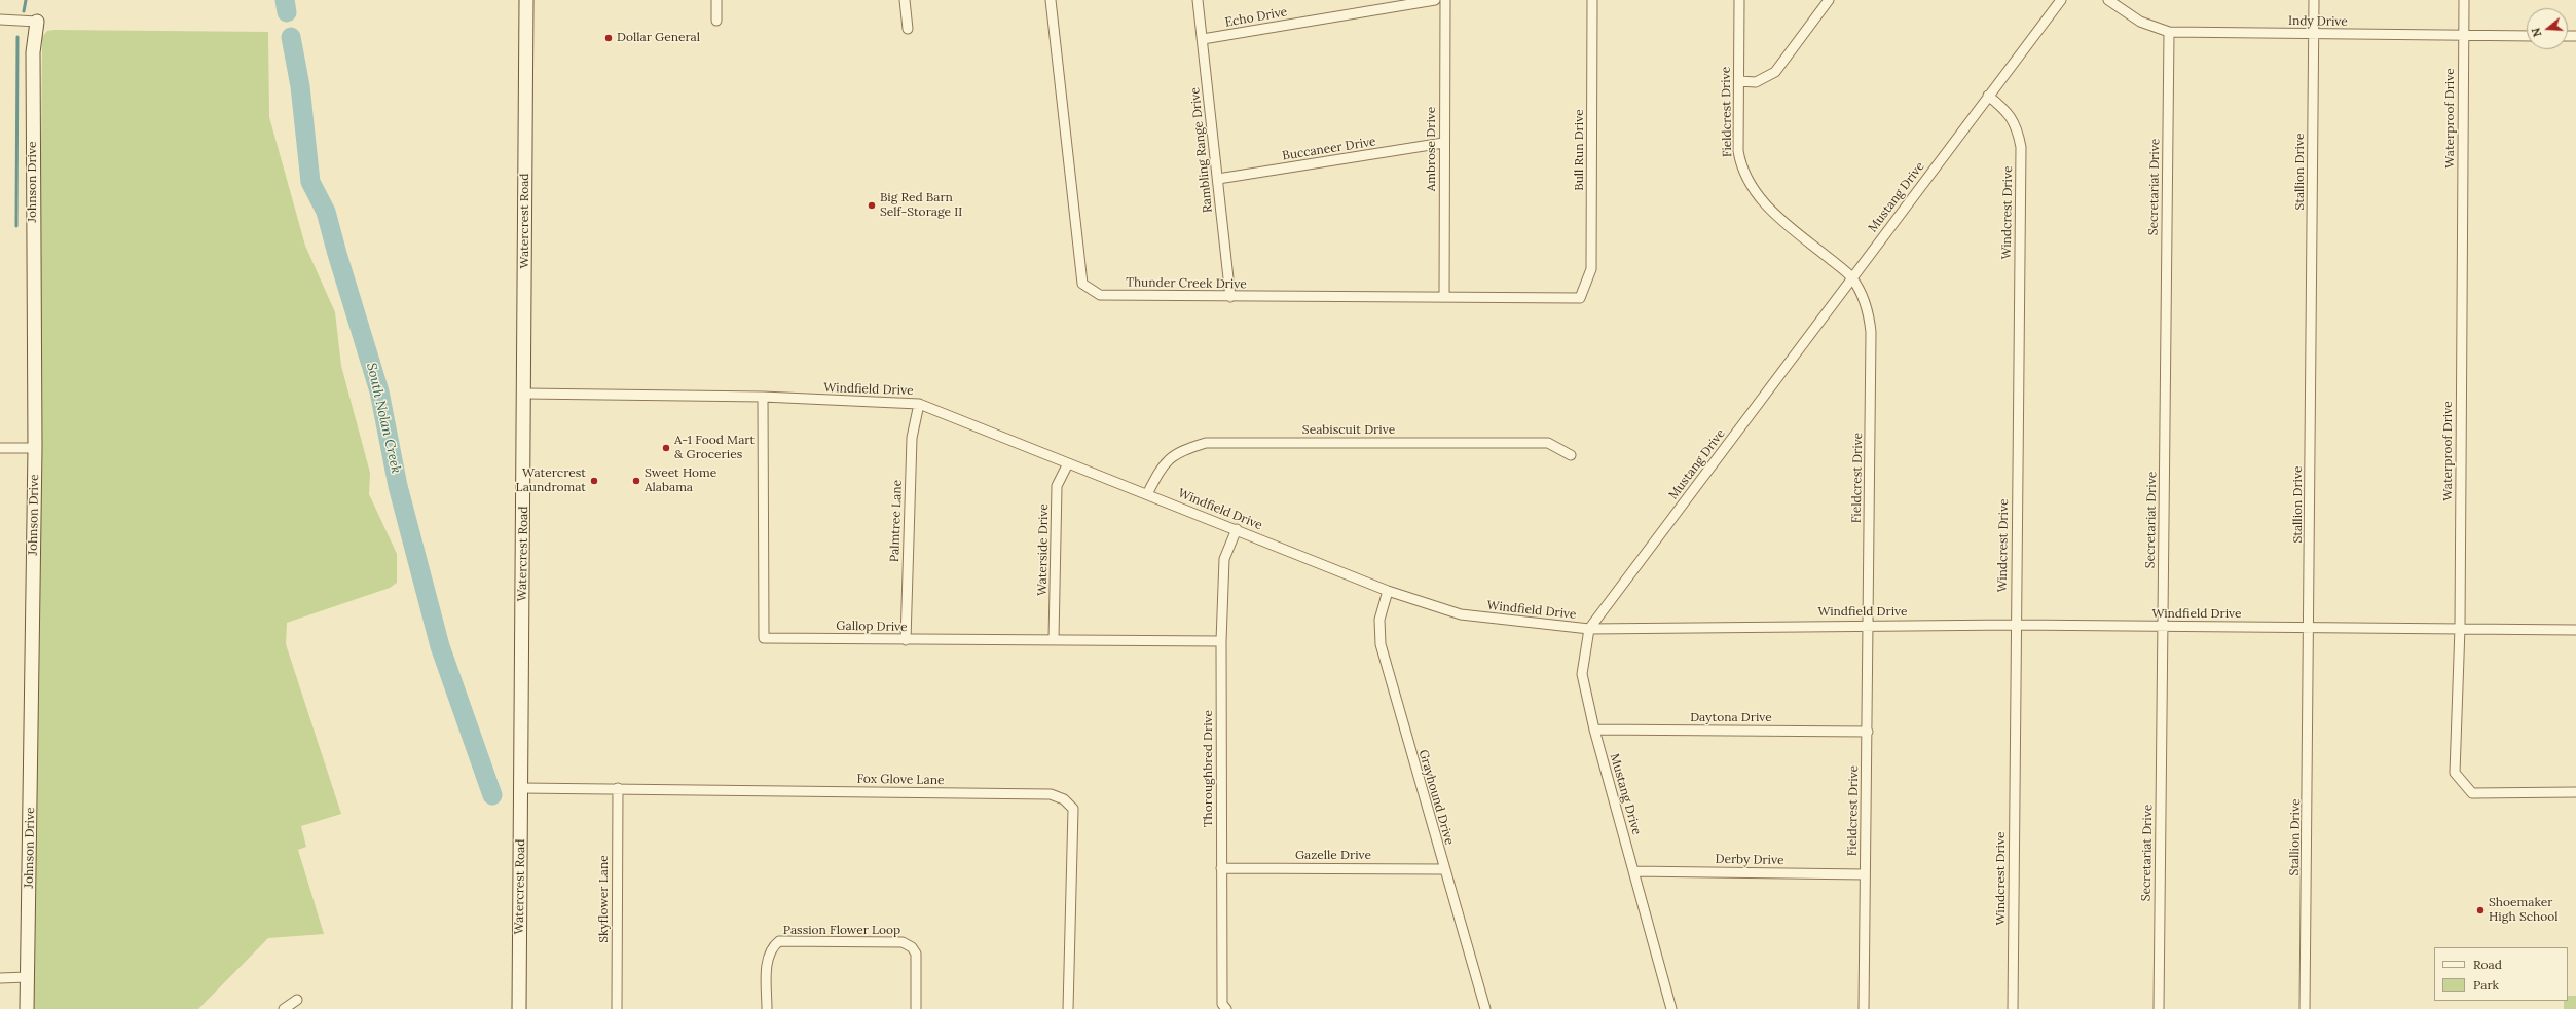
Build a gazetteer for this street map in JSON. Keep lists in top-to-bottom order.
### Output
{
  "streets": {
    "street": [
      "Echo Drive",
      "Indy Drive",
      "Fieldcrest Drive",
      "Waterproof Drive",
      "Buccaneer Drive",
      "Ambrose Drive",
      "Rambling Range Drive",
      "Bull Run Drive",
      "Stallion Drive",
      "Johnson Drive",
      "Secretariat Drive",
      "Mustang Drive",
      "Windcrest Drive",
      "Watercrest Road",
      "Thunder Creek Drive",
      "Windfield Drive",
      "Seabiscuit Drive",
      "Palmtree Lane",
      "Waterside Drive",
      "Gallop Drive",
      "Daytona Drive",
      "Thoroughbred Drive",
      "Fox Glove Lane",
      "Grayhound Drive",
      "Gazelle Drive",
      "Derby Drive",
      "Skyflower Lane",
      "Passion Flower Loop"
    ]
  },
  "crossings": [
    ["Echo Drive", "Rambling Range Drive"],
    ["Indy Drive", "Waterproof Drive"],
    ["Indy Drive", "Stallion Drive"],
    ["Indy Drive", "Secretariat Drive"],
    ["Fieldcrest Drive", "Mustang Drive"],
    ["Fieldcrest Drive", "Windfield Drive"],
    ["Fieldcrest Drive", "Daytona Drive"],
    ["Fieldcrest Drive", "Derby Drive"],
    ["Waterproof Drive", "Windfield Drive"],
    ["Buccaneer Drive", "Ambrose Drive"],
    ["Buccaneer Drive", "Rambling Range Drive"],
    ["Ambrose Drive", "Thunder Creek Drive"],
    ["Rambling Range Drive", "Thunder Creek Drive"],
    ["Bull Run Drive", "Thunder Creek Drive"],
    ["Stallion Drive", "Windfield Drive"],
    ["Secretariat Drive", "Windfield Drive"],
    ["Mustang Drive", "Windcrest Drive"],
    ["Mustang Drive", "Windfield Drive"],
    ["Mustang Drive", "Daytona Drive"],
    ["Mustang Drive", "Derby Drive"],
    ["Windcrest Drive", "Windfield Drive"],
    ["Watercrest Road", "Windfield Drive"],
    ["Watercrest Road", "Fox Glove Lane"],
    ["Windfield Drive", "Seabiscuit Drive"],
    ["Windfield Drive", "Palmtree Lane"],
    ["Windfield Drive", "Waterside Drive"],
    ["Windfield Drive", "Gallop Drive"],
    ["Windfield Drive", "Thoroughbred Drive"],
    ["Windfield Drive", "Grayhound Drive"],
    ["Palmtree Lane", "Gallop Drive"],
    ["Waterside Drive", "Gallop Drive"],
    ["Gallop Drive", "Thoroughbred Drive"],
    ["Thoroughbred Drive", "Gazelle Drive"],
    ["Fox Glove Lane", "Skyflower Lane"],
    ["Grayhound Drive", "Gazelle Drive"]
  ],
  "water": ["South Nolan Creek"],
  "places": [
    "Dollar General",
    "Big Red Barn Self-Storage II",
    "A-1 Food Mart & Groceries",
    "Watercrest Laundromat",
    "Sweet Home Alabama",
    "Shoemaker High School"
  ],
  "legend": ["Road", "Park"],
  "north": "left"
}
